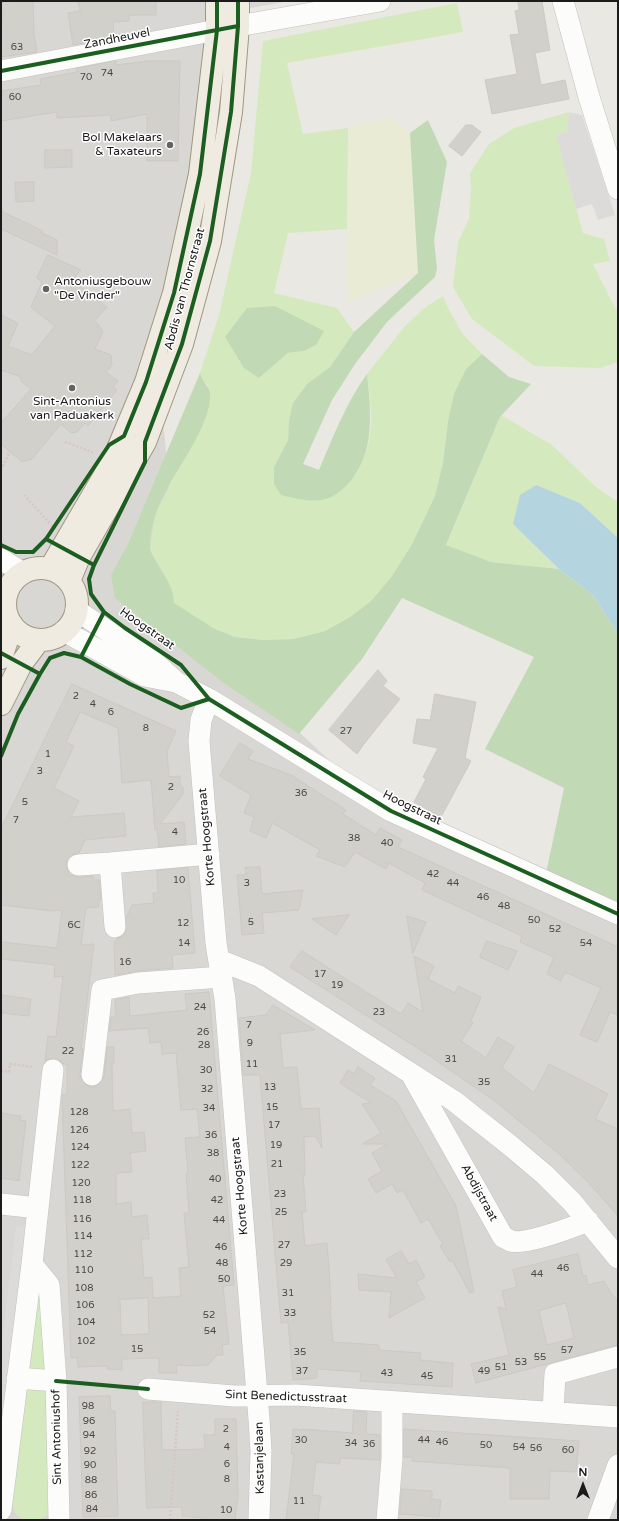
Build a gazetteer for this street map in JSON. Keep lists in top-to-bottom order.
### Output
{
  "streets": {
    "main road": ["Abdis van Thornstraat"],
    "street": [
      "Zandheuvel",
      "Hoogstraat",
      "Korte Hoogstraat",
      "Abdijstraat",
      "Sint Benedictusstraat",
      "Sint Antoniushof",
      "Kastanjelaan"
    ]
  },
  "crossings": [
    ["Zandheuvel", "Abdis van Thornstraat"],
    ["Abdis van Thornstraat", "Hoogstraat"],
    ["Hoogstraat", "Korte Hoogstraat"],
    ["Korte Hoogstraat", "Abdijstraat"],
    ["Korte Hoogstraat", "Sint Benedictusstraat"],
    ["Korte Hoogstraat", "Kastanjelaan"],
    ["Sint Benedictusstraat", "Kastanjelaan"]
  ],
  "places": ["Bol Makelaars & Taxateurs", "Antoniusgebouw \"De Vinder\"", "Sint-Antonius van Paduakerk"],
  "house_numbers": [
    "63",
    "74",
    "70",
    "60",
    "2",
    "4",
    "6",
    "8",
    "27",
    "1",
    "3",
    "2",
    "36",
    "5",
    "7",
    "4",
    "38",
    "40",
    "42",
    "10",
    "3",
    "44",
    "46",
    "48",
    "50",
    "5",
    "12",
    "6C",
    "52",
    "14",
    "54",
    "16",
    "17",
    "19",
    "24",
    "23",
    "7",
    "26",
    "9",
    "28",
    "22",
    "31",
    "11",
    "30",
    "35",
    "13",
    "32",
    "15",
    "34",
    "128",
    "17",
    "126",
    "36",
    "19",
    "124",
    "38",
    "21",
    "122",
    "40",
    "120",
    "23",
    "118",
    "42",
    "25",
    "116",
    "44",
    "114",
    "27",
    "46",
    "112",
    "48",
    "29",
    "46",
    "110",
    "44",
    "50",
    "108",
    "31",
    "106",
    "33",
    "52",
    "104",
    "54",
    "102",
    "15",
    "57",
    "35",
    "55",
    "53",
    "51",
    "37",
    "49",
    "43",
    "45",
    "98",
    "96",
    "2",
    "94",
    "30",
    "44",
    "46",
    "34",
    "36",
    "50",
    "4",
    "54",
    "56",
    "60",
    "92",
    "6",
    "90",
    "8",
    "88",
    "86",
    "11",
    "84",
    "10"
  ],
  "north": "top"
}
